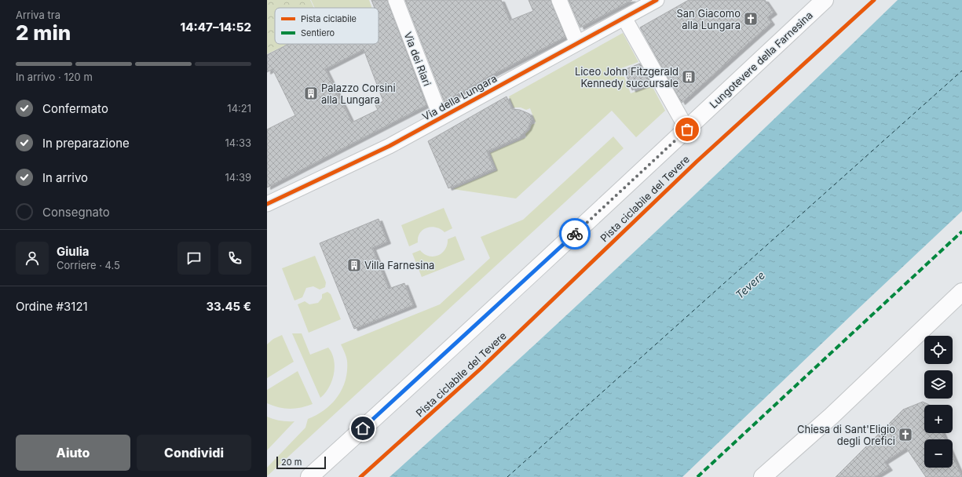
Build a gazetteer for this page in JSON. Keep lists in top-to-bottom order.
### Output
{
  "streets": {
    "main road": ["Lungotevere della Farnesina"],
    "street": ["Via dei Riari", "Via della Lungara"],
    "cycle path": ["Pista ciclabile del Tevere"]
  },
  "crossings": [
    ["Via dei Riari", "Via della Lungara"]
  ],
  "water": ["Tevere"],
  "places": {
    "church": ["San Giacomo alla Lungara", "Chiesa di Sant'Eligio degli Orefici"],
    "building": ["Liceo John Fitzgerald Kennedy succursale", "Palazzo Corsini alla Lungara", "Villa Farnesina"]
  },
  "legend": ["Pista ciclabile", "Sentiero"],
  "scale_bar": "20 m",
  "page": {
    "heading": ["2 min", "Arriva tra", "14:47–14:52"],
    "panel": [
      "Giulia",
      "Corriere · 4.5",
      "Ordine #3121",
      "33.45 €"
    ],
    "bar": "In arrivo · 120 m",
    "list": [
      ["Confermato", "14:21"],
      ["In preparazione", "14:33"],
      ["In arrivo", "14:39"],
      "Consegnato"
    ],
    "map_buttons": ["+", "−"],
    "buttons": ["Aiuto", "Condividi"],
    "scale": "20 m"
  }
}
